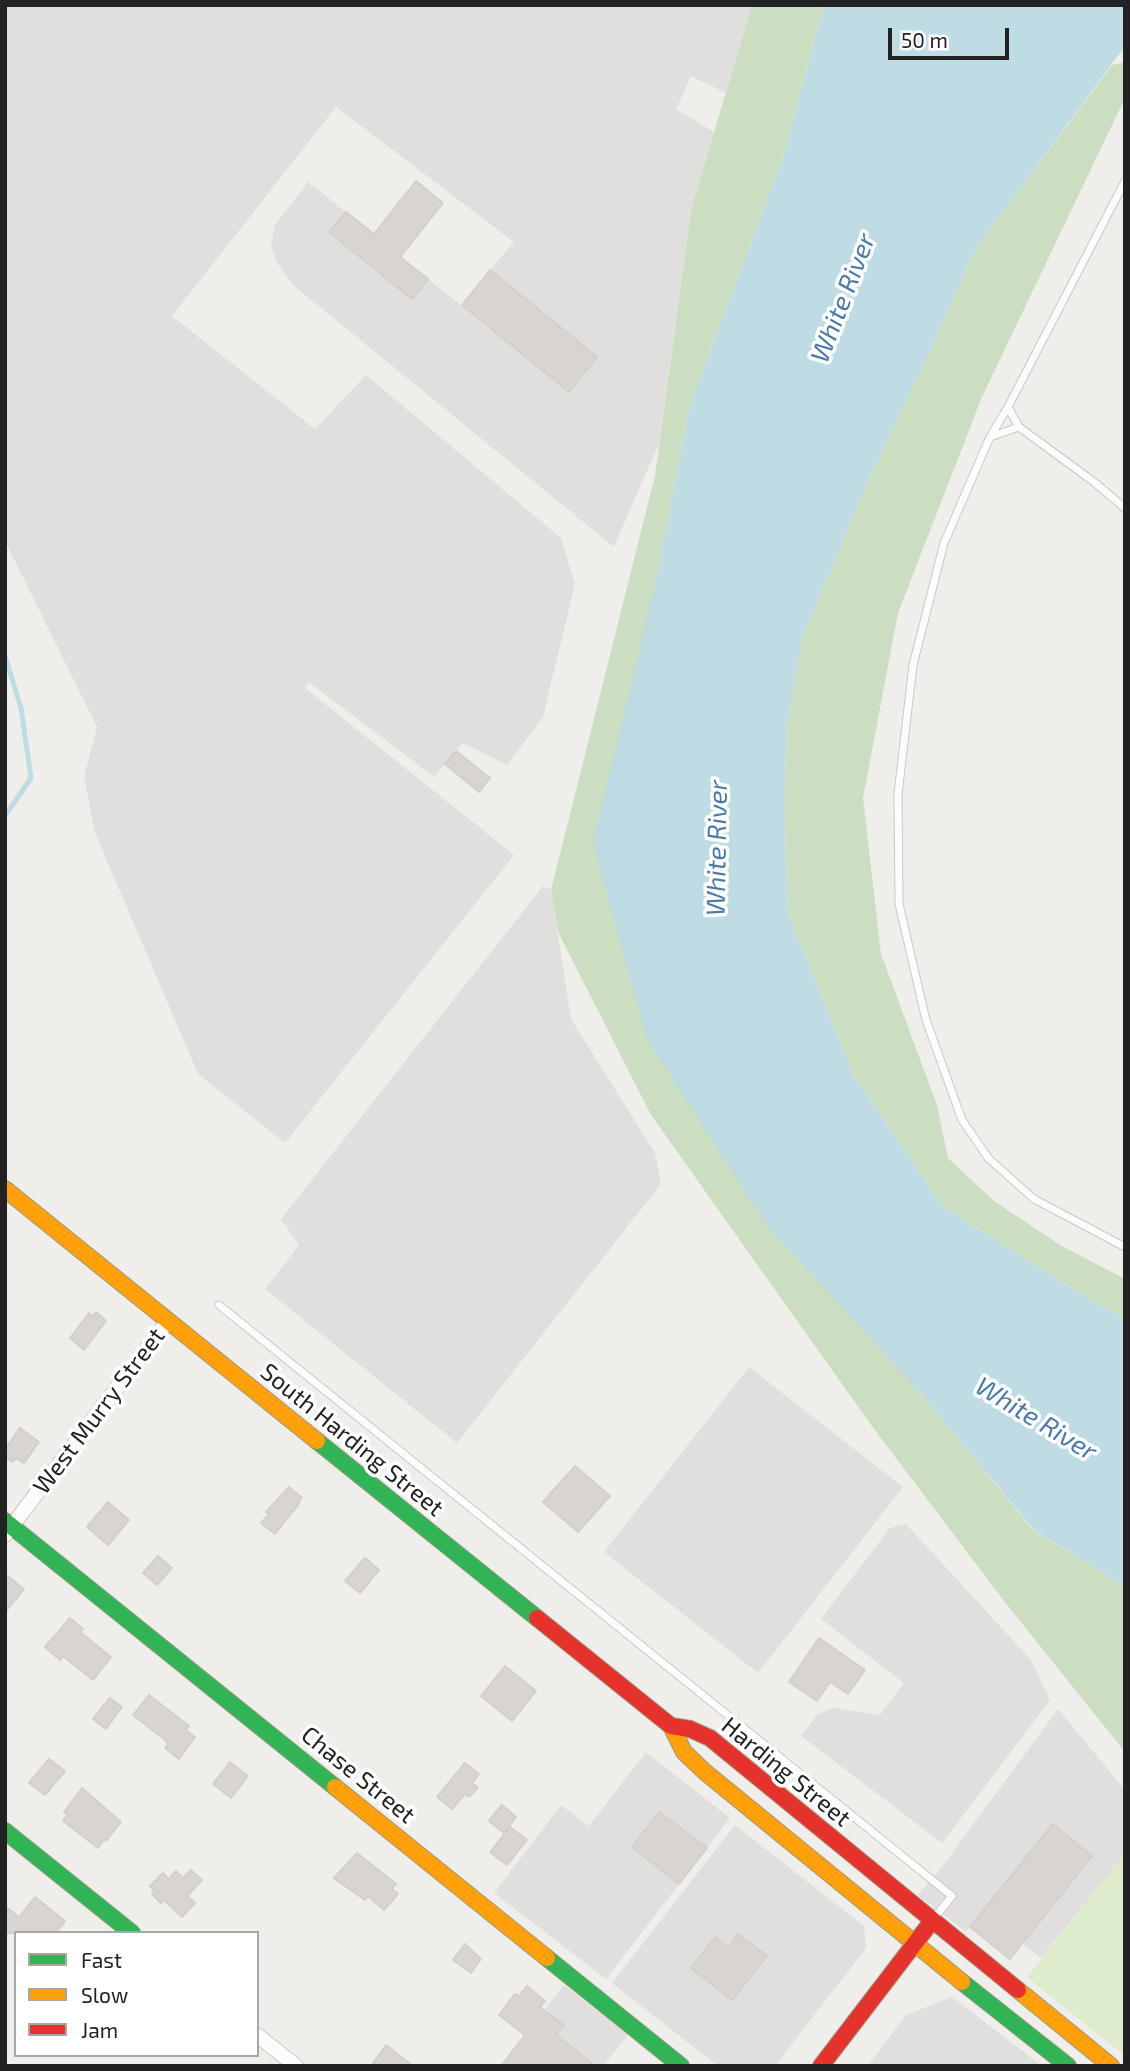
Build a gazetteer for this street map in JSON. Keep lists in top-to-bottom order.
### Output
{
  "streets": {
    "main road": ["South Harding Street", "Harding Street", "Chase Street"],
    "street": ["West Murry Street"]
  },
  "crossings": [
    ["West Murry Street", "South Harding Street"],
    ["West Murry Street", "Chase Street"],
    ["South Harding Street", "Harding Street"]
  ],
  "water": ["White River"],
  "legend": ["Fast", "Slow", "Jam"],
  "scale_bar": "50 m"
}
